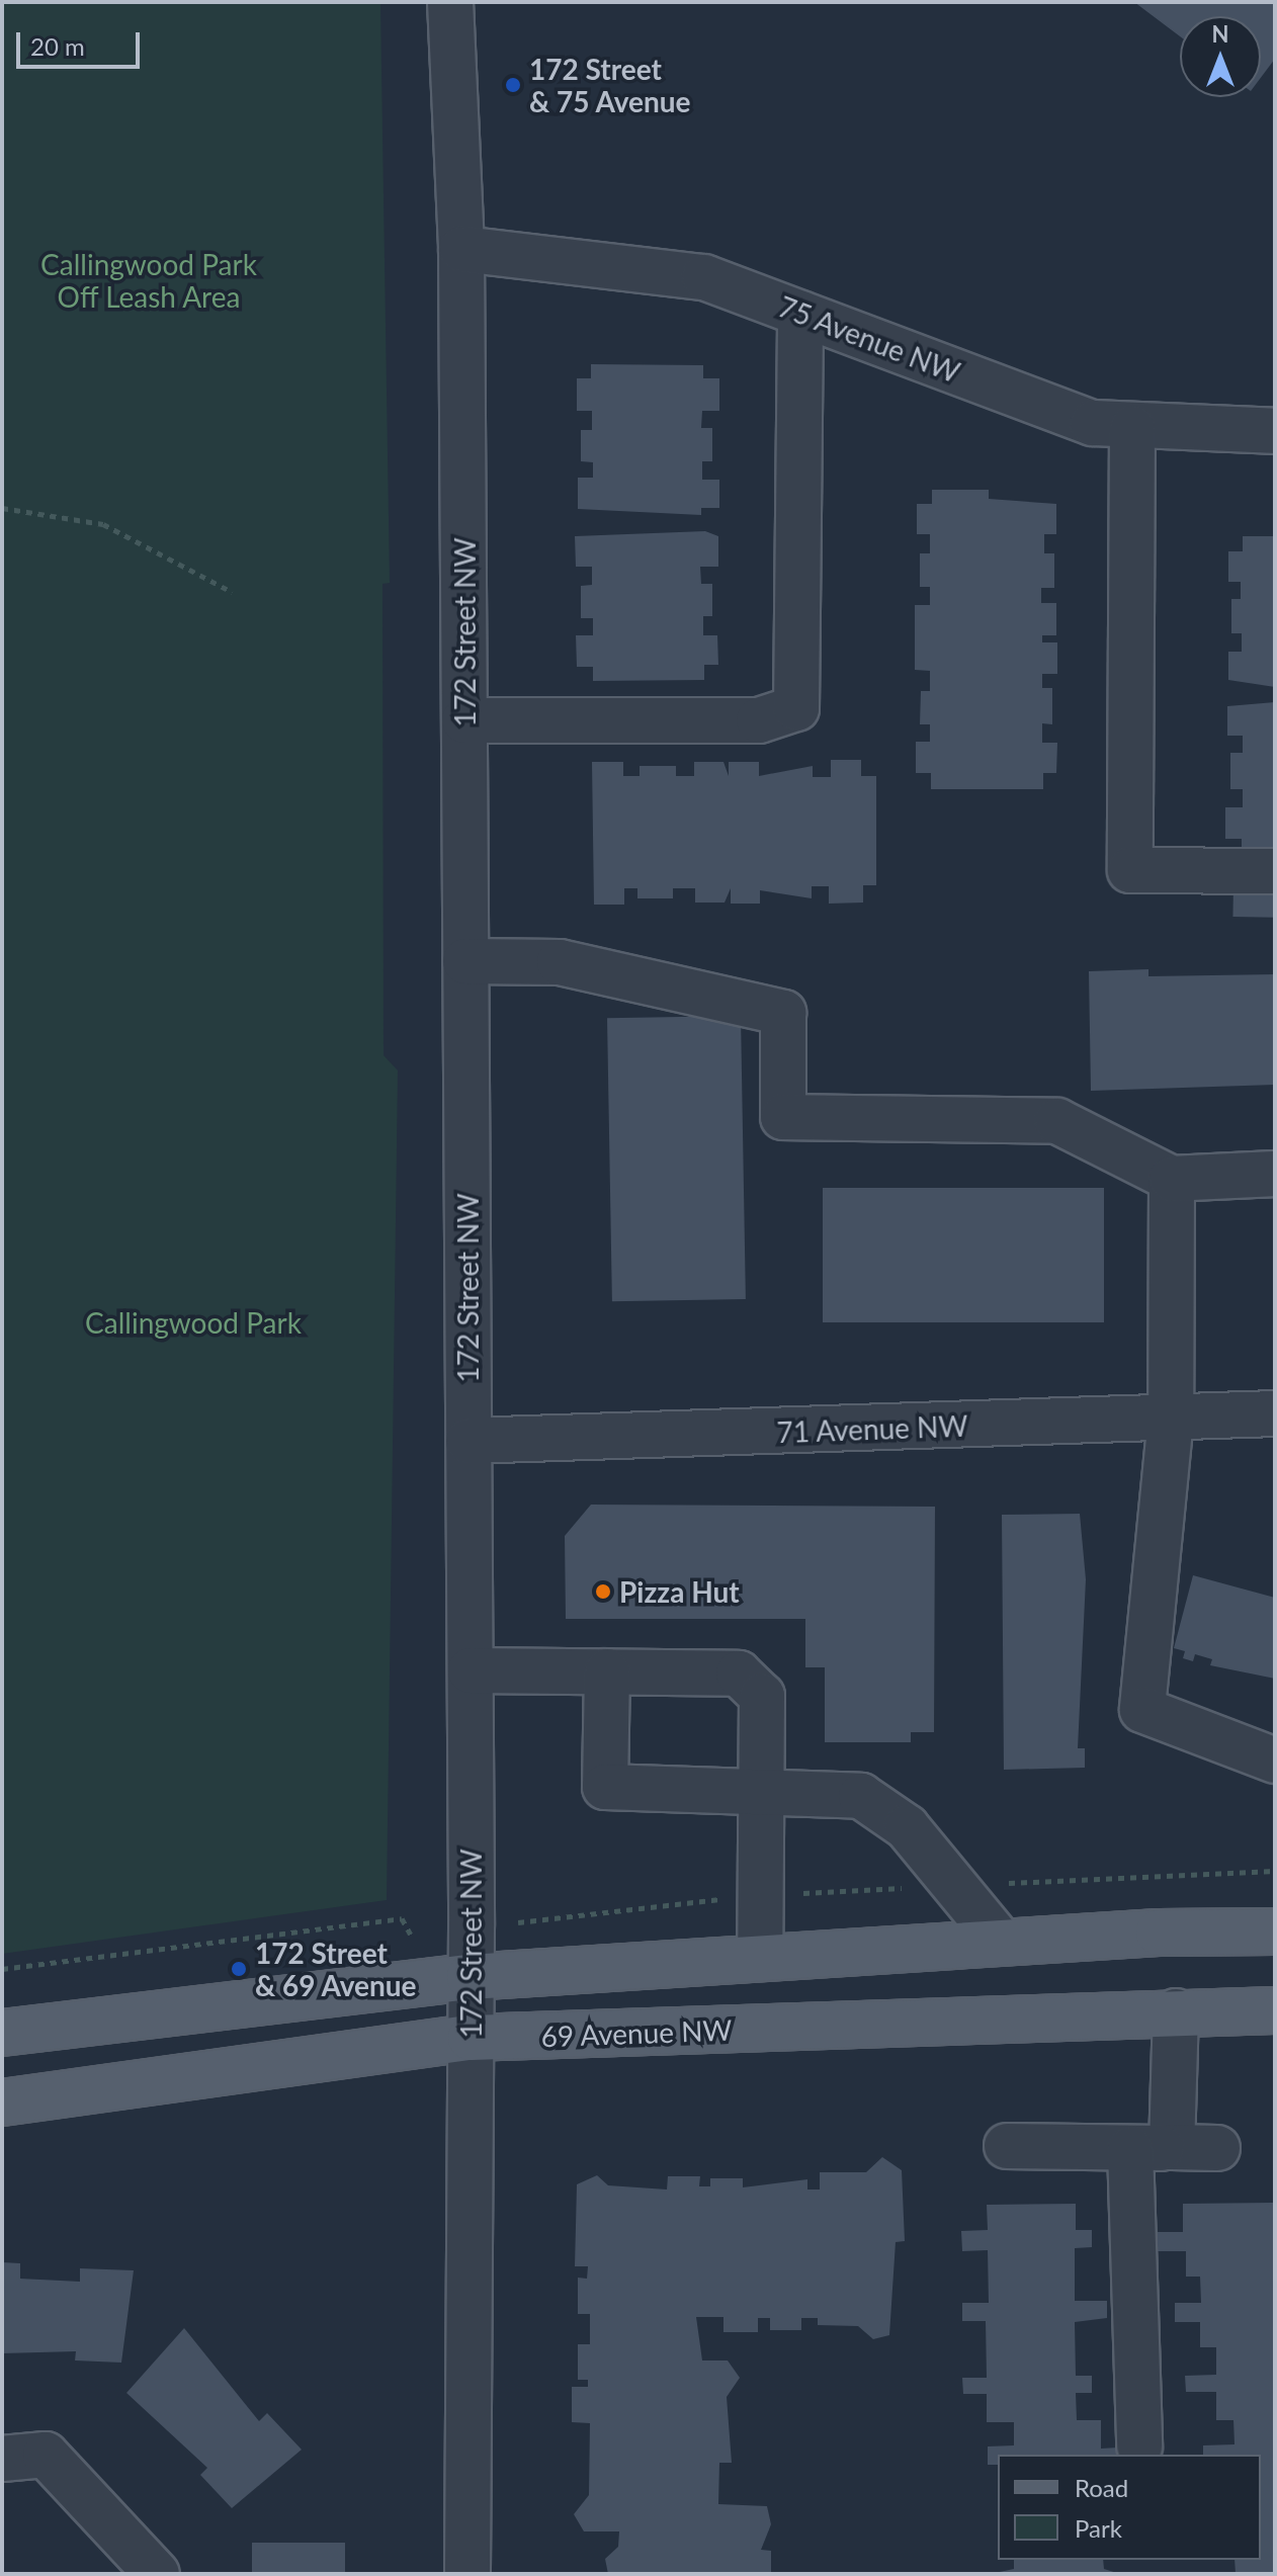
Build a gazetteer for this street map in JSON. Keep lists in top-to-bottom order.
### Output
{
  "streets": {
    "main road": ["69 Avenue NW"],
    "street": ["75 Avenue NW", "172 Street NW", "71 Avenue NW"]
  },
  "crossings": [
    ["75 Avenue NW", "172 Street NW"],
    ["172 Street NW", "71 Avenue NW"],
    ["172 Street NW", "69 Avenue NW"]
  ],
  "parks": ["Callingwood Park Off Leash Area", "Callingwood Park"],
  "places": ["172 Street & 75 Avenue", "Pizza Hut", "172 Street & 69 Avenue"],
  "legend": ["Road", "Park"],
  "scale_bar": "20 m",
  "north": "top"
}
